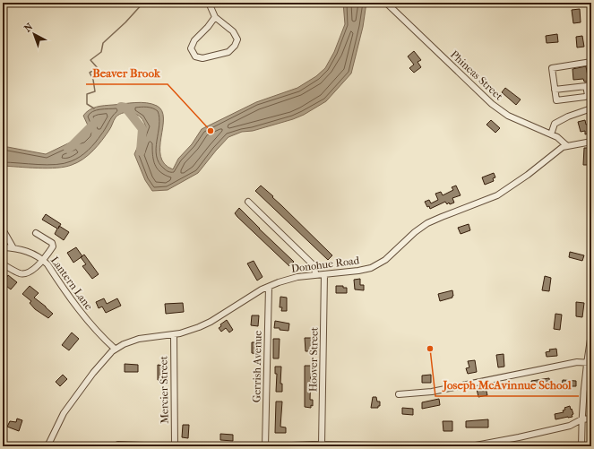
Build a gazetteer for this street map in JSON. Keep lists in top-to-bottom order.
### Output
{
  "streets": {
    "street": [
      "Phineas Street",
      "Donohue Road",
      "Lantern Lane",
      "Hoover Street",
      "Gerrish Avenue",
      "Mercier Street"
    ]
  },
  "crossings": [
    ["Phineas Street", "Donohue Road"],
    ["Donohue Road", "Lantern Lane"],
    ["Donohue Road", "Hoover Street"],
    ["Donohue Road", "Gerrish Avenue"],
    ["Donohue Road", "Mercier Street"]
  ],
  "places": ["Beaver Brook", "Joseph McAvinnue School"],
  "north": "top left"
}
